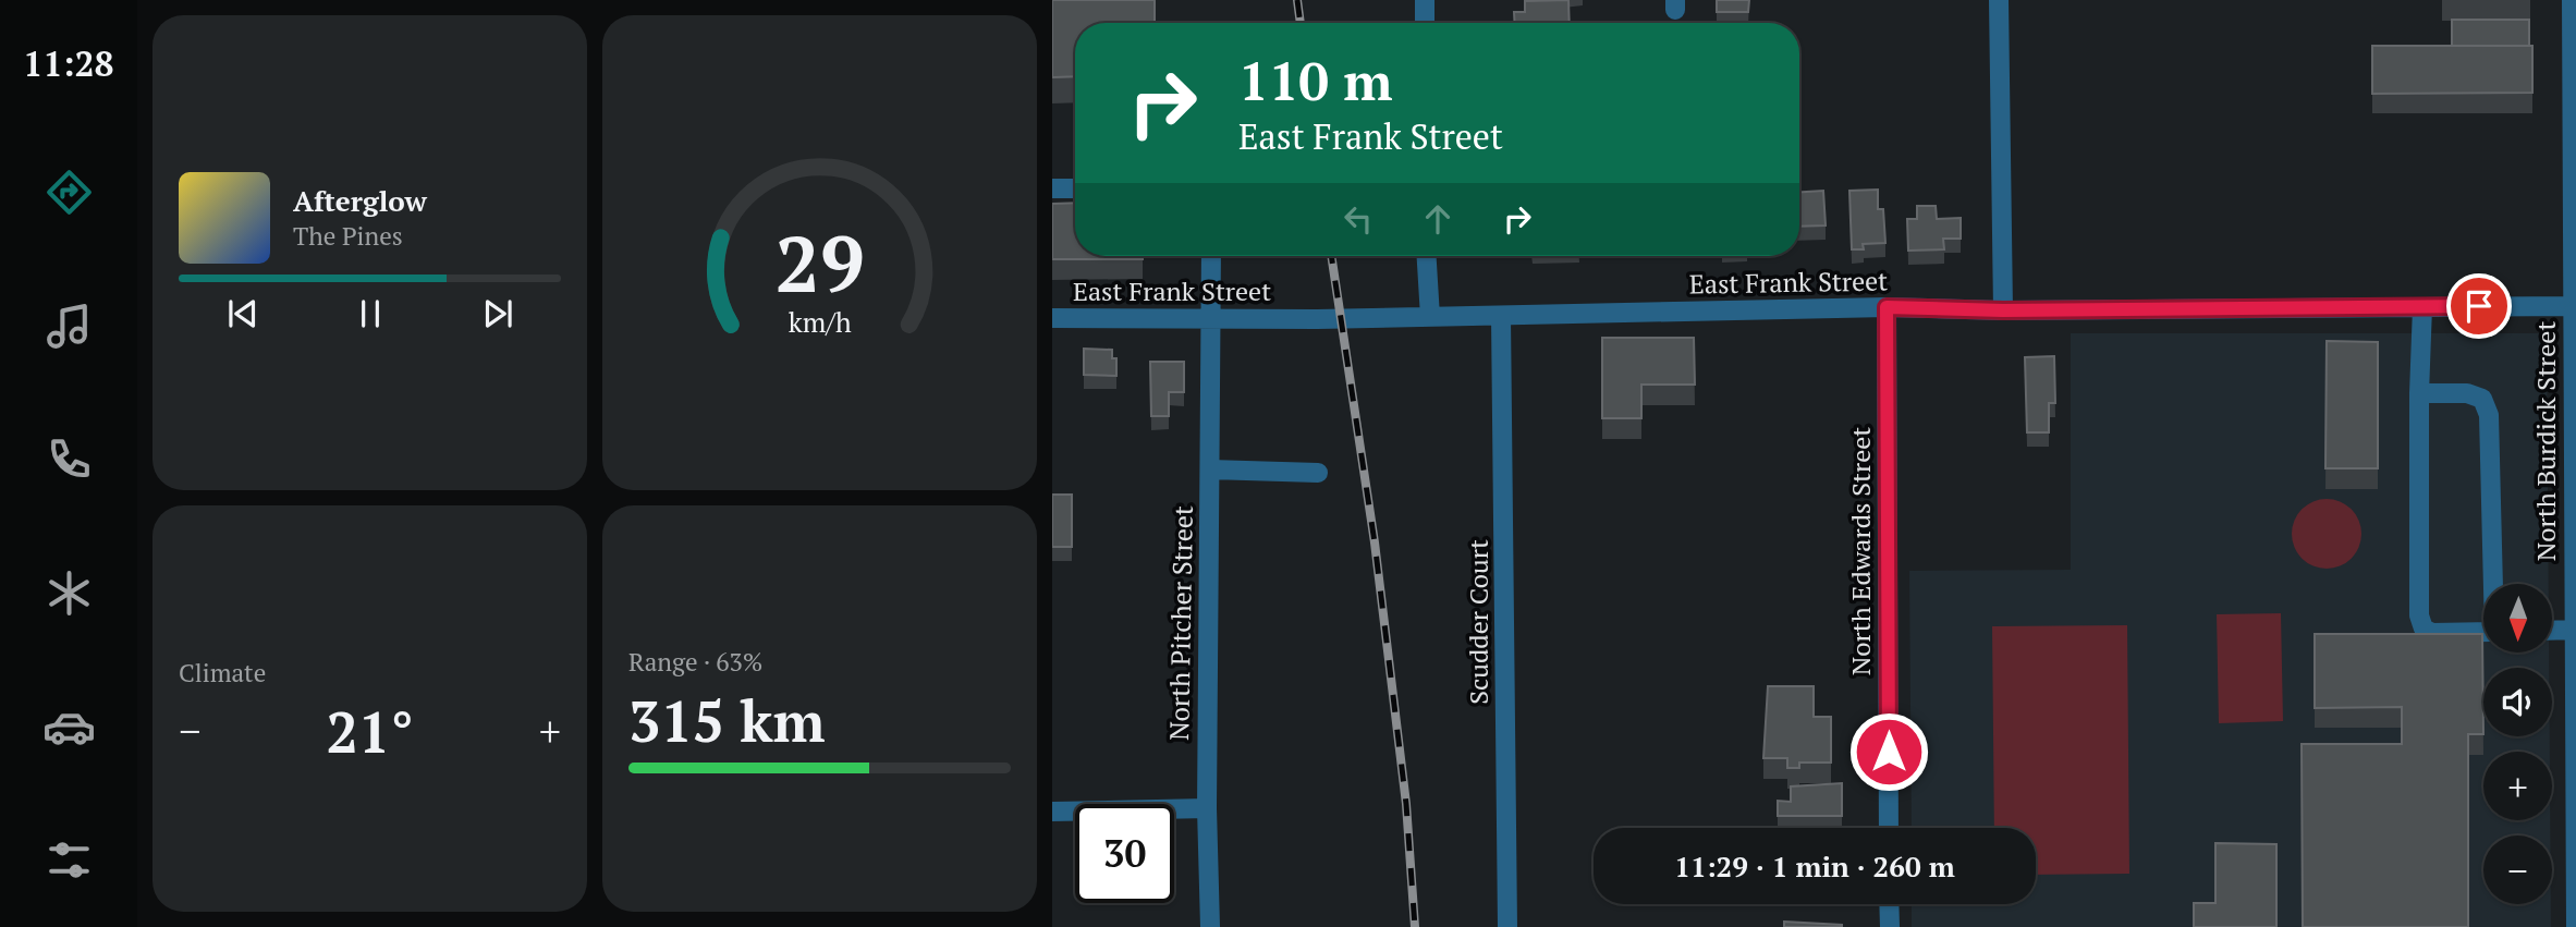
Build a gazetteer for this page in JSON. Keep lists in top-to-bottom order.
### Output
{
  "streets": {
    "street": [
      "East Frank Street",
      "North Burdick Street",
      "North Edwards Street",
      "Scudder Court",
      "North Pitcher Street"
    ]
  },
  "crossings": [
    ["East Frank Street", "North Burdick Street"],
    ["East Frank Street", "North Edwards Street"],
    ["East Frank Street", "Scudder Court"],
    ["East Frank Street", "North Pitcher Street"]
  ],
  "north": "bottom",
  "page": {
    "tabs": "11:28",
    "turn": ["110 m", "East Frank Street"],
    "song": ["Afterglow", "The Pines"],
    "tile": [
      "Climate",
      ["Range · 63%", "315 km"]
    ],
    "map_buttons": ["+", "−"],
    "heat": ["−", "21°", "+"],
    "limit": "30",
    "trip": "11:29 · 1 min · 260 m",
    "gauge": ["29", "km/h"]
  }
}
